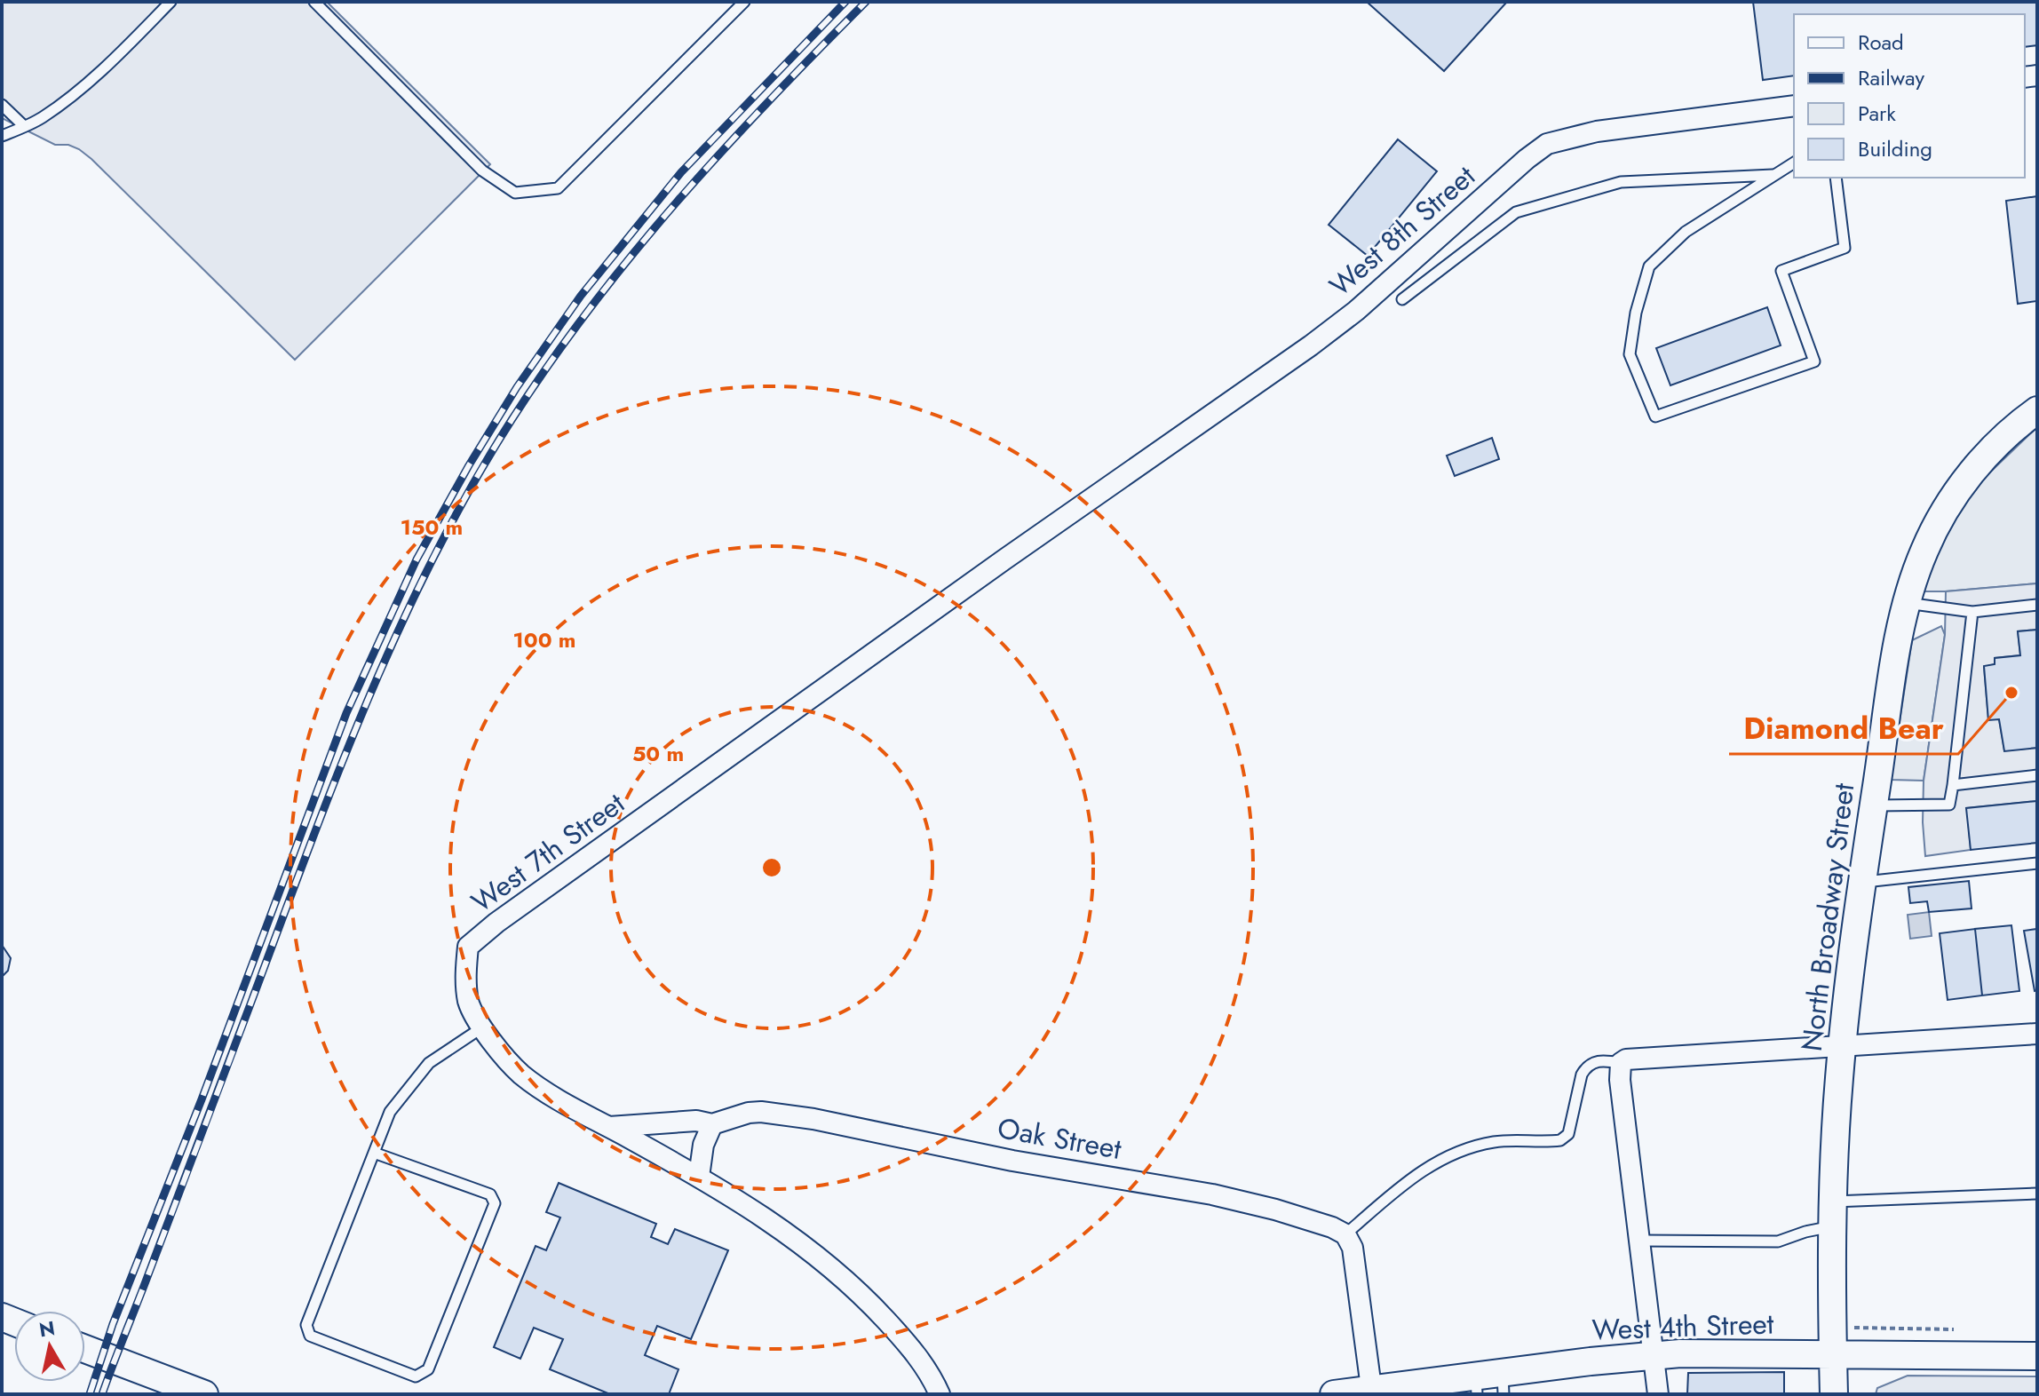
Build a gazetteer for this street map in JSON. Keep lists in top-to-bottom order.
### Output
{
  "streets": {
    "main road": ["North Broadway Street", "West 4th Street"],
    "street": ["West 8th Street", "West 7th Street", "Oak Street"]
  },
  "crossings": [
    ["West 8th Street", "West 7th Street"],
    ["West 7th Street", "Oak Street"],
    ["North Broadway Street", "West 4th Street"]
  ],
  "places": ["Diamond Bear"],
  "legend": [
    "Road",
    "Railway",
    "Park",
    "Building"
  ],
  "north": "top",
  "rings": ["150 m", "100 m", "50 m"]
}
